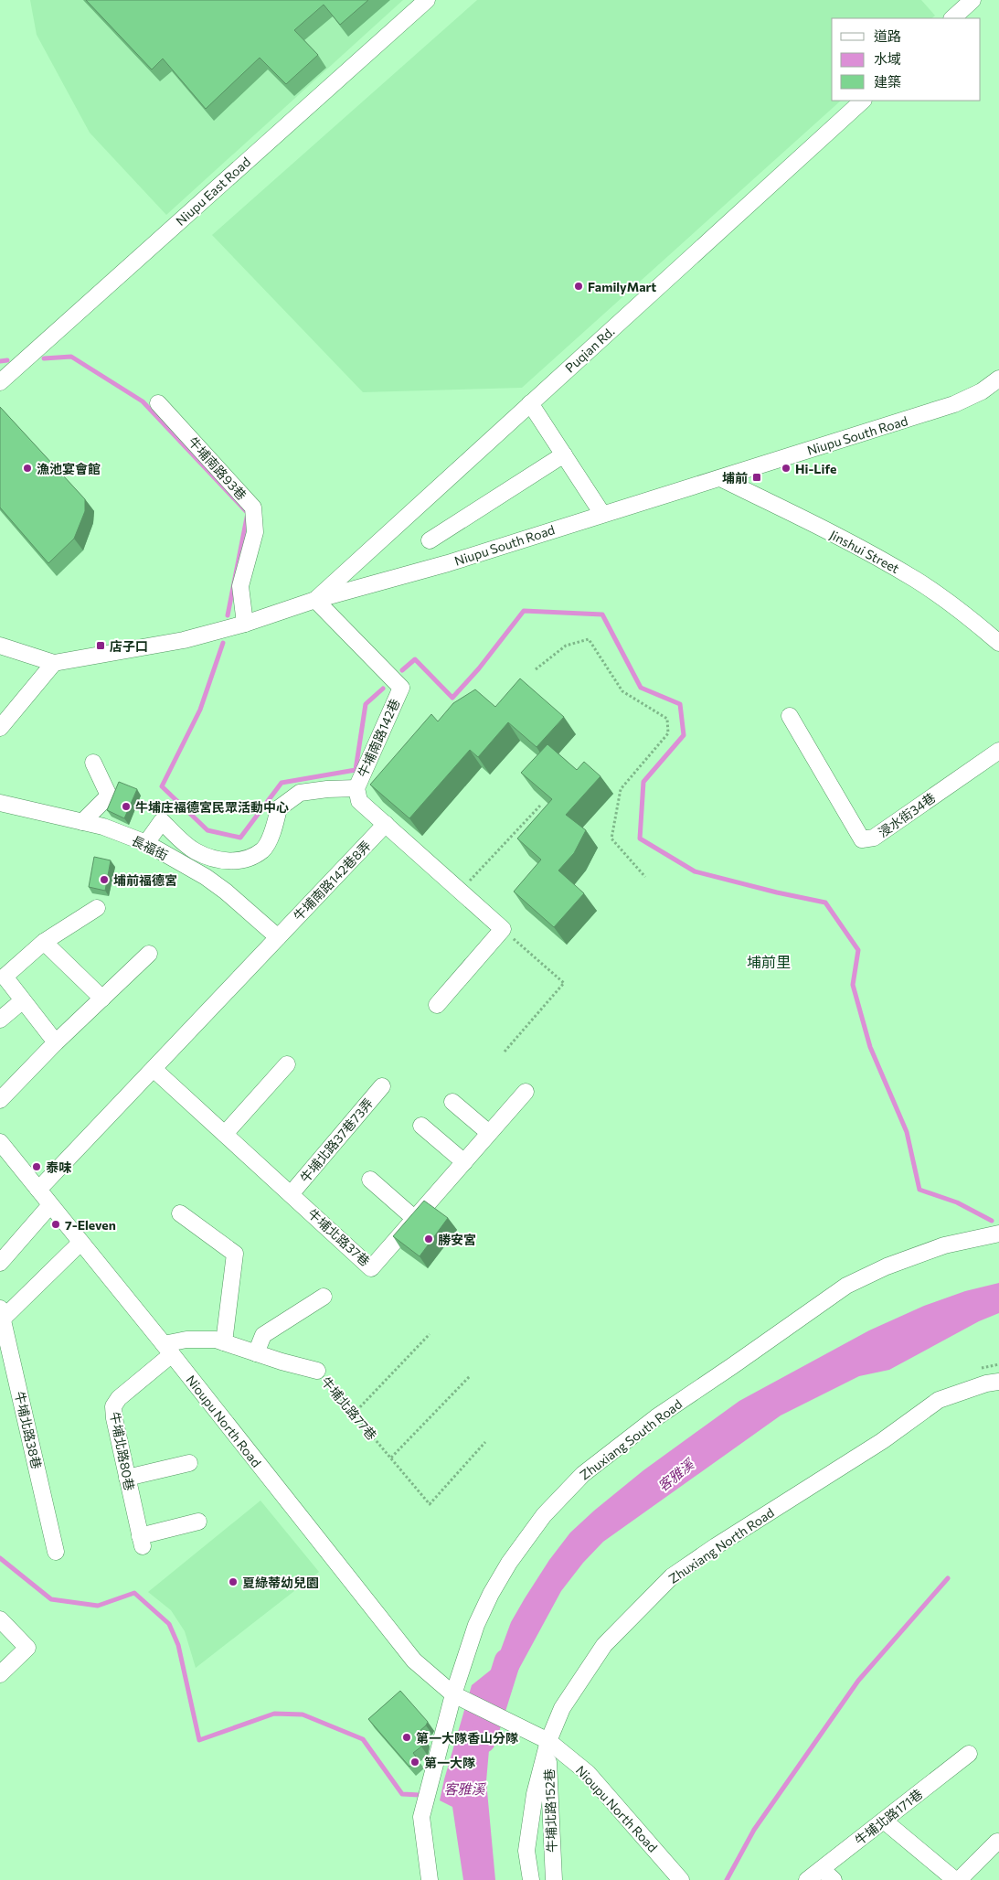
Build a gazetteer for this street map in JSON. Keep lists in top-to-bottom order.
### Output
{
  "streets": {
    "street": [
      "Niupu East Road",
      "Puqian Rd.",
      "Niupu South Road",
      "牛埔南路93巷",
      "Jinshui Street",
      "牛埔南路142巷",
      "浸水街34巷",
      "長福街",
      "牛埔南路142巷8弄",
      "牛埔北路37巷73弄",
      "牛埔北路37巷",
      "牛埔北路77巷",
      "Nioupu North Road",
      "牛埔北路38巷",
      "Zhuxiang South Road",
      "牛埔北路80巷",
      "Zhuxiang North Road",
      "牛埔北路152巷",
      "牛埔北路171巷"
    ]
  },
  "crossings": [
    ["Puqian Rd.", "Niupu South Road"],
    ["Puqian Rd.", "牛埔南路142巷"],
    ["Niupu South Road", "牛埔南路93巷"],
    ["Niupu South Road", "Jinshui Street"],
    ["Niupu South Road", "牛埔南路142巷"],
    ["牛埔南路142巷", "牛埔南路142巷8弄"],
    ["長福街", "牛埔南路142巷8弄"],
    ["牛埔北路37巷73弄", "牛埔北路37巷"],
    ["牛埔北路77巷", "Nioupu North Road"],
    ["牛埔北路77巷", "牛埔北路80巷"],
    ["Nioupu North Road", "Zhuxiang South Road"],
    ["Nioupu North Road", "牛埔北路80巷"],
    ["Nioupu North Road", "Zhuxiang North Road"],
    ["Nioupu North Road", "牛埔北路152巷"],
    ["Zhuxiang North Road", "牛埔北路152巷"]
  ],
  "districts": ["埔前里"],
  "water": ["客雅溪"],
  "places": {
    "other": [
      "FamilyMart",
      "漁池宴會館",
      "Hi-Life",
      "牛埔庄福德宮民眾活動中心",
      "埔前福德宮",
      "泰味",
      "7-Eleven",
      "勝安宮",
      "夏綠蒂幼兒園",
      "第一大隊香山分隊",
      "第一大隊"
    ],
    "transit": ["埔前", "店子口"]
  },
  "legend": ["道路", "水域", "建築"]
}
